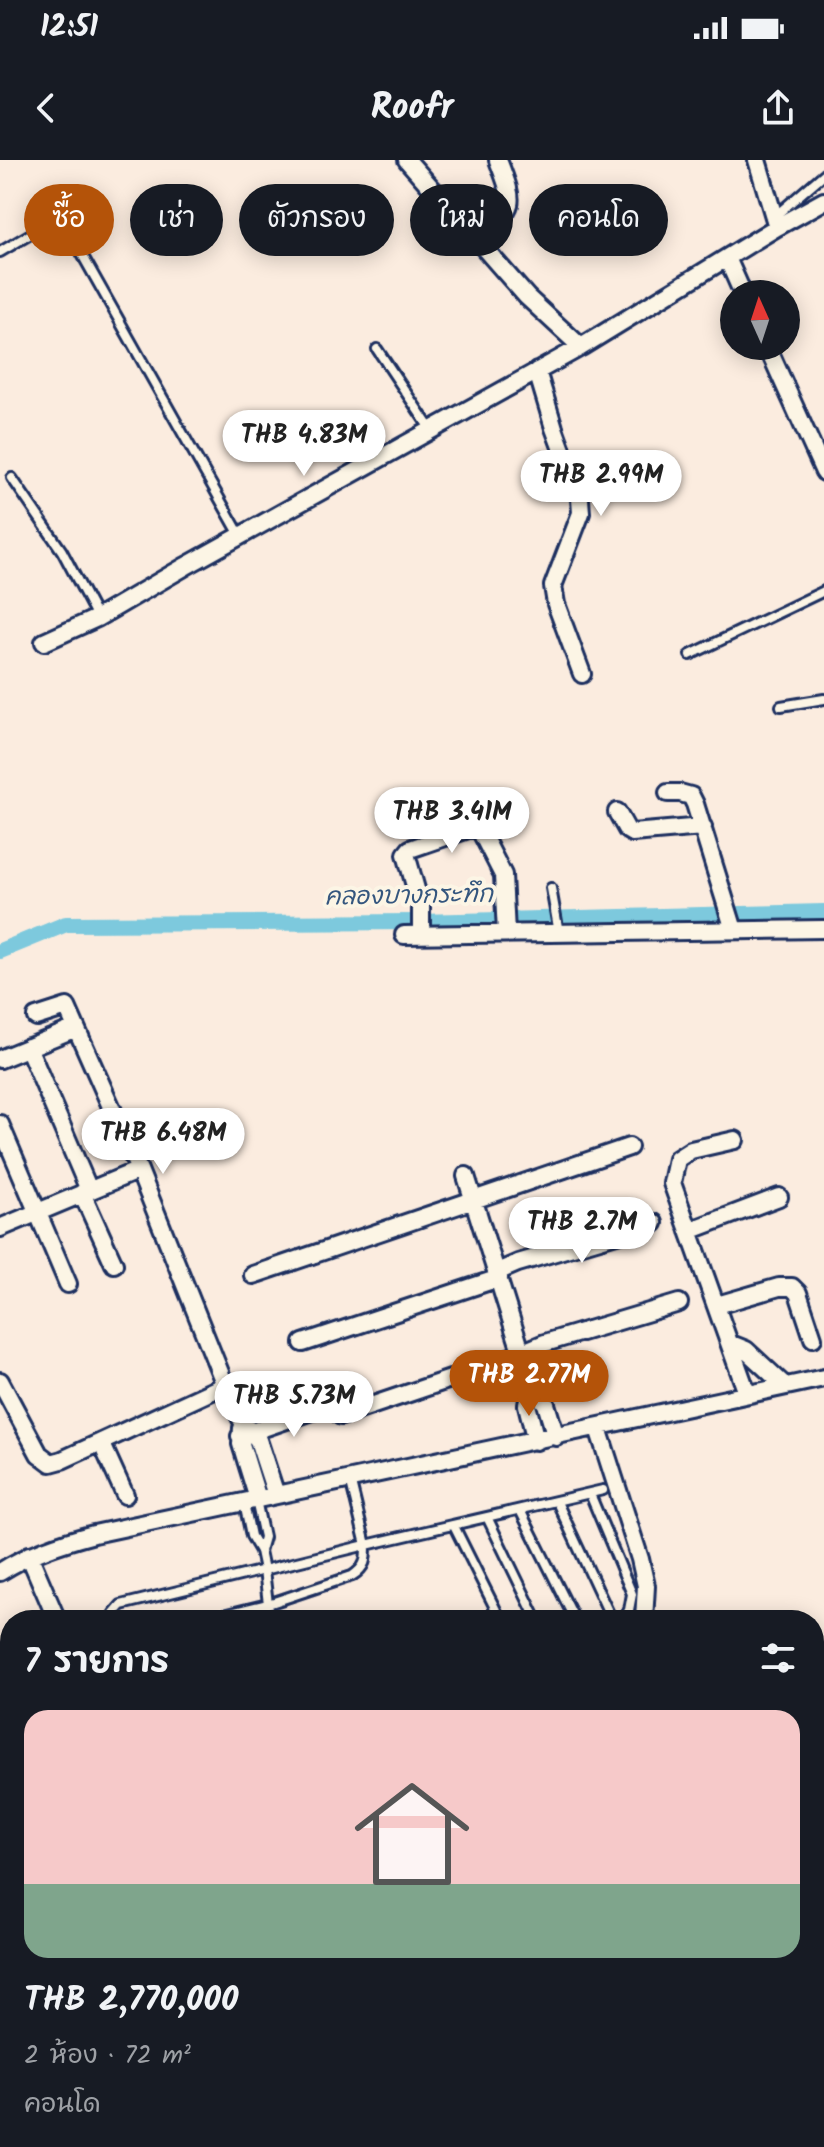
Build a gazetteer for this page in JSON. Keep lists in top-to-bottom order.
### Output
{
  "water": ["คลองบางกระทึก"],
  "north": "top",
  "page": {
    "status": "12:51",
    "header": "Roofr",
    "chip": [
      "ซื้อ",
      "เช่า",
      "ตัวกรอง",
      "ใหม่",
      "คอนโด"
    ],
    "price": [
      "THB 4.83M",
      "THB 2.99M",
      "THB 3.41M",
      "THB 6.48M",
      "THB 2.7M",
      "THB 2.77M",
      "THB 5.73M"
    ],
    "heading": "7 รายการ",
    "list": [
      {
        "name": "THB 2,770,000",
        "note": "2 ห้อง · 72 m² · คอนโด"
      }
    ]
  }
}
